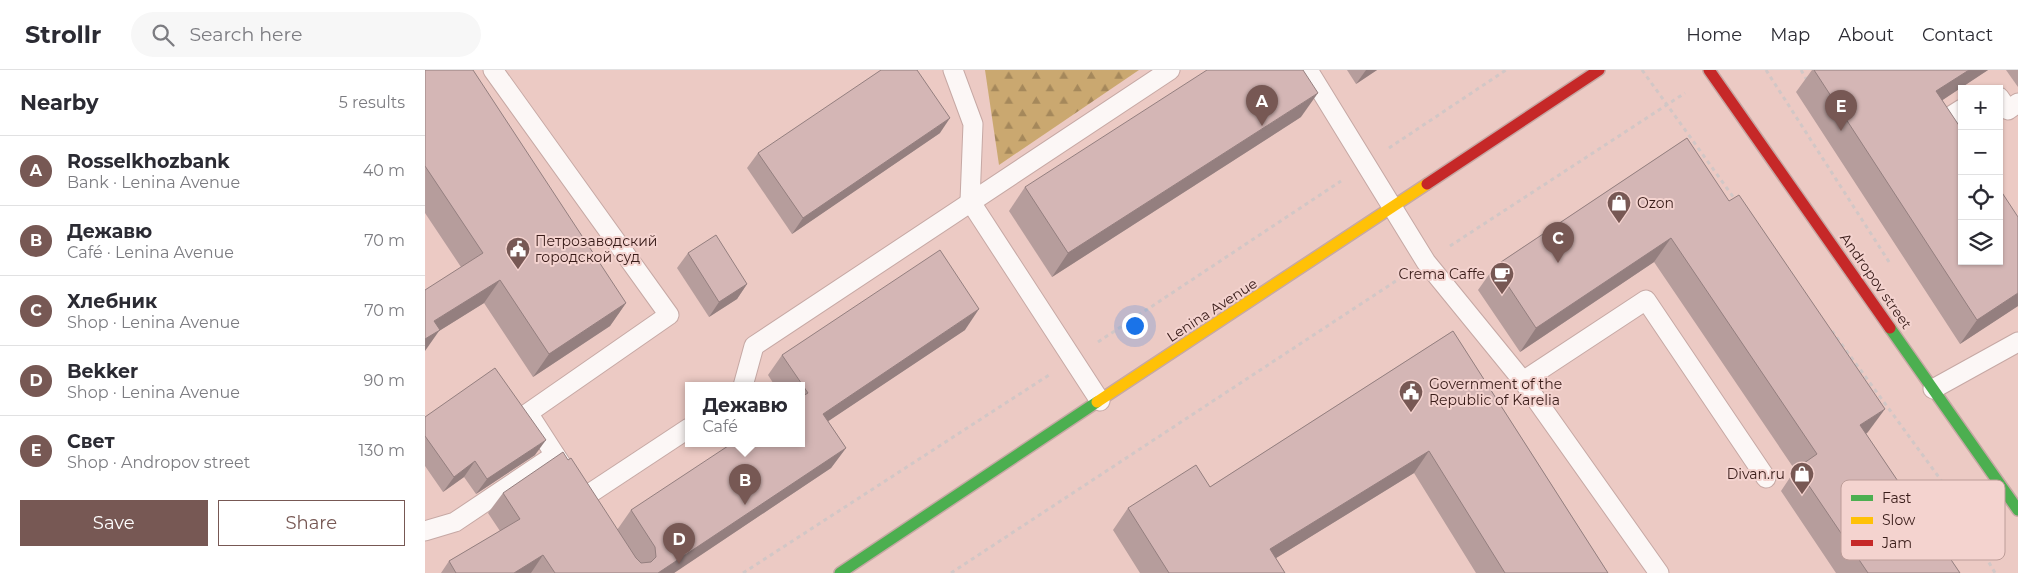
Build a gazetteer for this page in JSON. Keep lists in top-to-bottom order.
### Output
{
  "streets": {
    "main road": ["Andropov street", "Lenina Avenue"]
  },
  "places": {
    "shop": ["Ozon", "Divan.ru"],
    "public building": ["Петрозаводский городской суд", "Government of the Republic of Karelia"],
    "cafe": ["Crema Caffe"]
  },
  "legend": ["Fast", "Slow", "Jam"],
  "page": {
    "header": "Strollr",
    "search": "Search here",
    "nav": [
      "Home",
      "Map",
      "About",
      "Contact"
    ],
    "heading": ["Nearby", "5 results"],
    "map_buttons": ["+", "−"],
    "pins": [
      "A",
      "E",
      "C",
      "B",
      "D"
    ],
    "list": [
      {
        "mark": "A",
        "name": "Rosselkhozbank",
        "note": "Bank · Lenina Avenue",
        "value": "40 m"
      },
      {
        "mark": "B",
        "name": "Дежавю",
        "note": "Café · Lenina Avenue",
        "value": "70 m"
      },
      {
        "mark": "C",
        "name": "Хлебник",
        "note": "Shop · Lenina Avenue",
        "value": "70 m"
      },
      {
        "mark": "D",
        "name": "Bekker",
        "note": "Shop · Lenina Avenue",
        "value": "90 m"
      },
      {
        "mark": "E",
        "name": "Свет",
        "note": "Shop · Andropov street",
        "value": "130 m"
      }
    ],
    "popup": ["Дежавю", "Café"],
    "buttons": ["Save", "Share"]
  }
}
